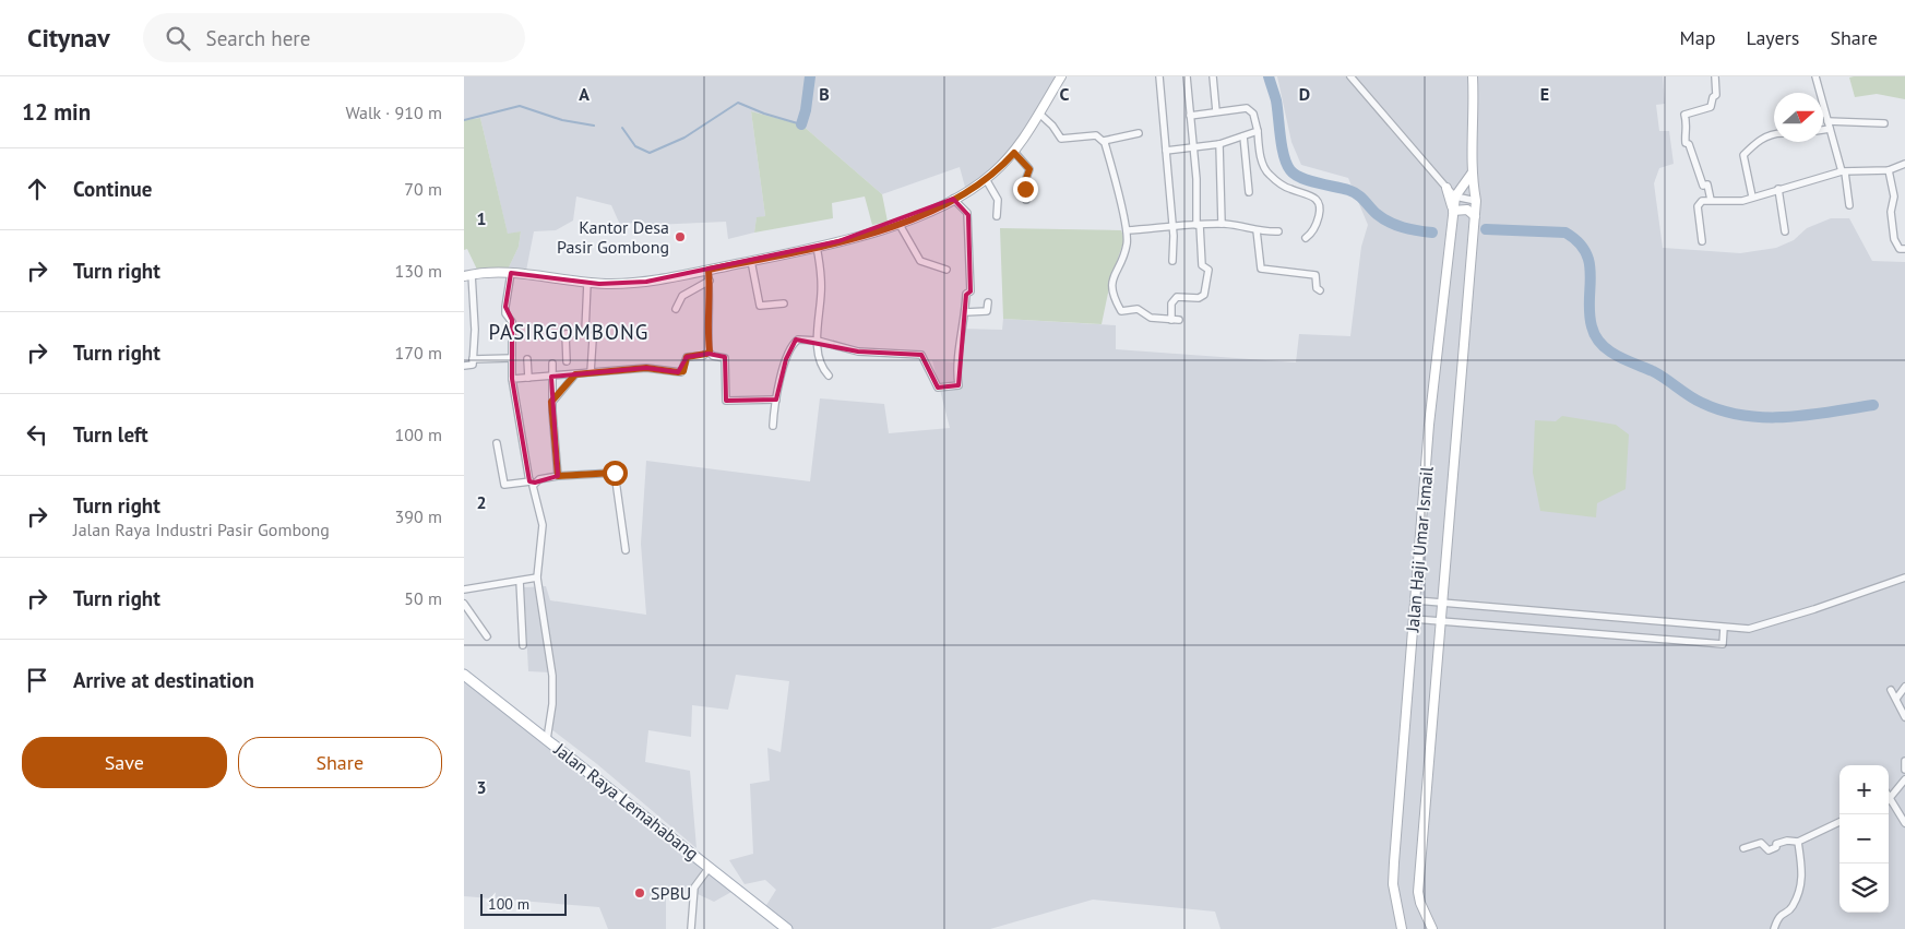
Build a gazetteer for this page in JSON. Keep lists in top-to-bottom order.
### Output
{
  "streets": {
    "main road": ["Jalan Haji Umar Ismail", "Jalan Raya Lemahabang"]
  },
  "districts": ["PASIRGOMBONG"],
  "places": ["Kantor Desa Pasir Gombong", "SPBU"],
  "scale_bar": "100 m",
  "north": "right",
  "page": {
    "header": "Citynav",
    "search": "Search here",
    "nav": ["Map", "Layers", "Share"],
    "heading": ["12 min", "Walk · 910 m"],
    "list": [
      ["Continue", "70 m"],
      ["Turn right", "130 m"],
      ["Turn right", "170 m"],
      ["Turn left", "100 m"],
      ["Turn right", "Jalan Raya Industri Pasir Gombong", "390 m"],
      ["Turn right", "50 m"],
      "Arrive at destination"
    ],
    "buttons": ["Save", "Share"],
    "map_buttons": ["+", "−"],
    "scale": "100 m"
  },
  "grid": {
    "columns": [
      "A",
      "B",
      "C",
      "D",
      "E"
    ],
    "rows": ["1", "2", "3"]
  }
}
